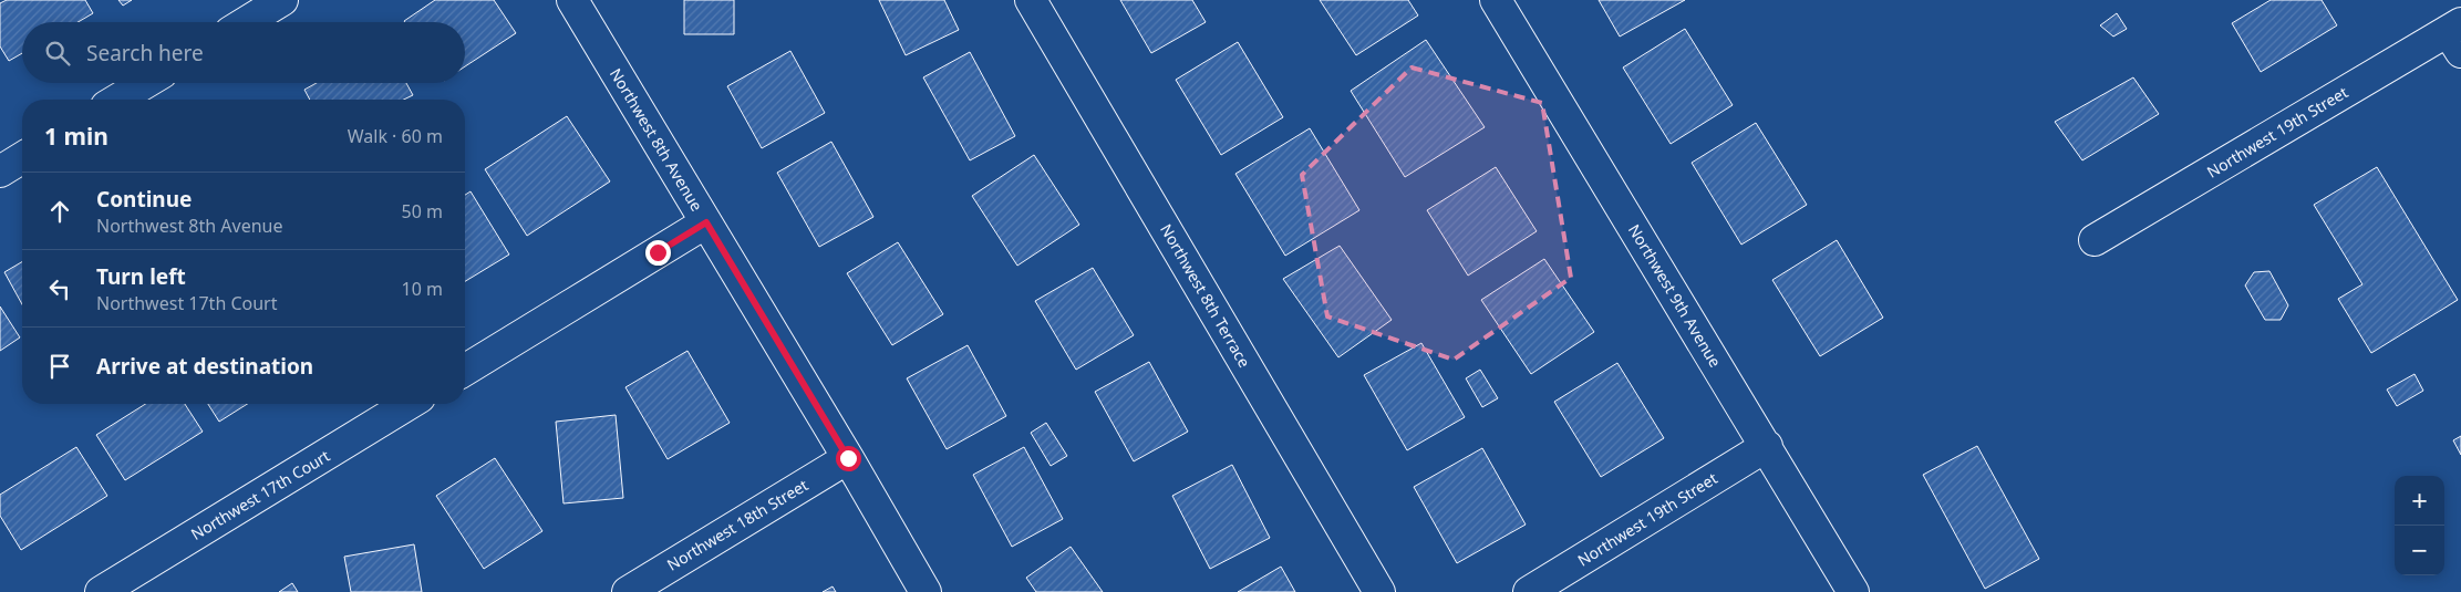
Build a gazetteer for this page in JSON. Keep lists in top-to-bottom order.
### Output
{
  "streets": {
    "street": [
      "Northwest 19th Street",
      "Northwest 8th Avenue",
      "Northwest 8th Terrace",
      "Northwest 9th Avenue",
      "Northwest 17th Court",
      "Northwest 18th Street"
    ]
  },
  "crossings": [
    ["Northwest 19th Street", "Northwest 9th Avenue"],
    ["Northwest 8th Avenue", "Northwest 18th Street"]
  ],
  "page": {
    "search": "Search here",
    "heading": ["1 min", "Walk · 60 m"],
    "list": [
      ["Continue", "Northwest 8th Avenue", "50 m"],
      ["Turn left", "Northwest 17th Court", "10 m"],
      "Arrive at destination"
    ],
    "map_buttons": ["+", "−"]
  }
}
